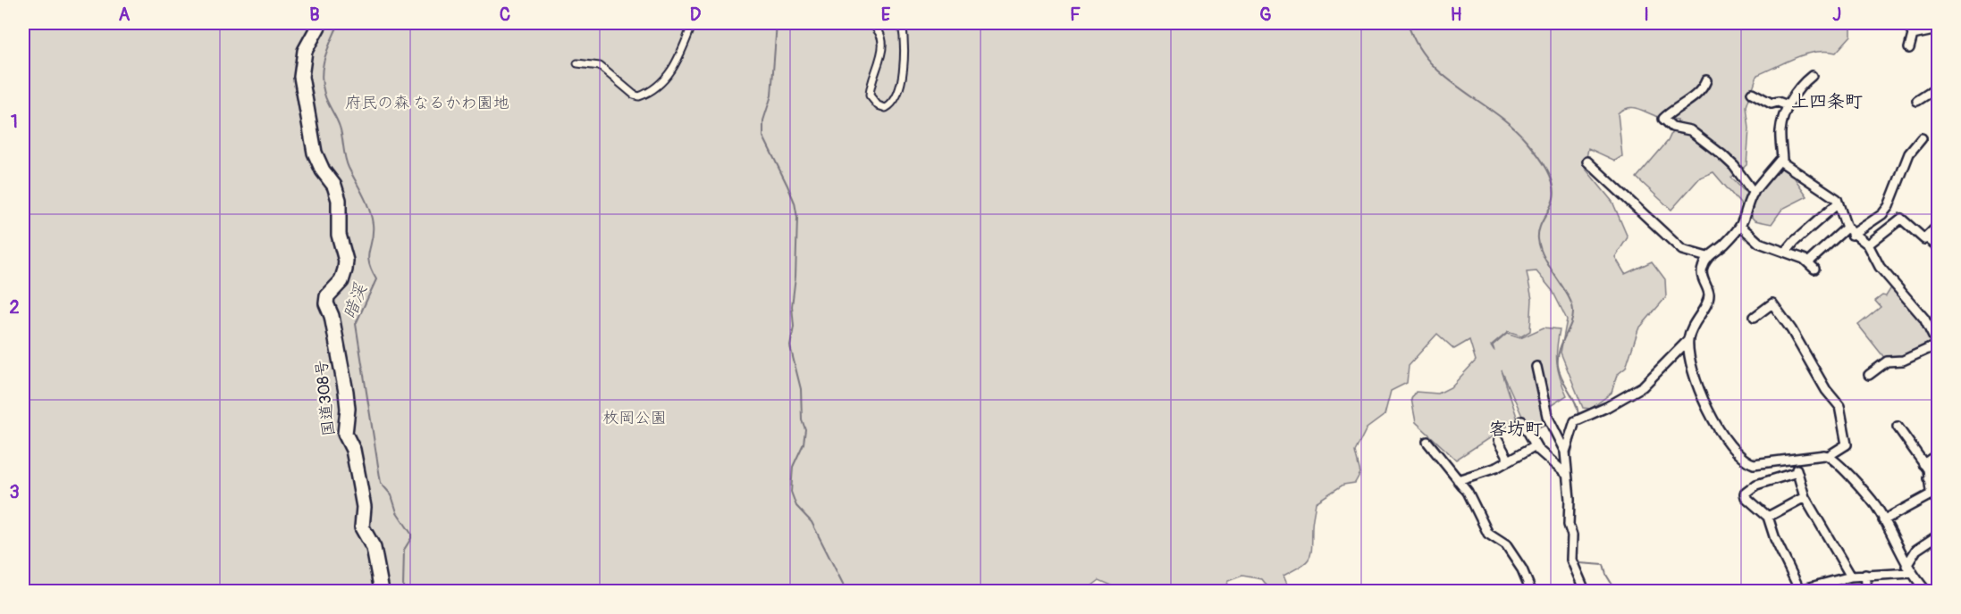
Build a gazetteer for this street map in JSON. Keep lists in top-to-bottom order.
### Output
{
  "streets": {
    "highway": ["国道308号"]
  },
  "districts": ["上四条町", "客坊町"],
  "water": ["暗渓"],
  "parks": ["府民の森 なるかわ園地", "枚岡公園"],
  "grid": {
    "columns": [
      "A",
      "B",
      "C",
      "D",
      "E",
      "F",
      "G",
      "H",
      "I",
      "J"
    ],
    "rows": ["1", "2", "3"]
  }
}
